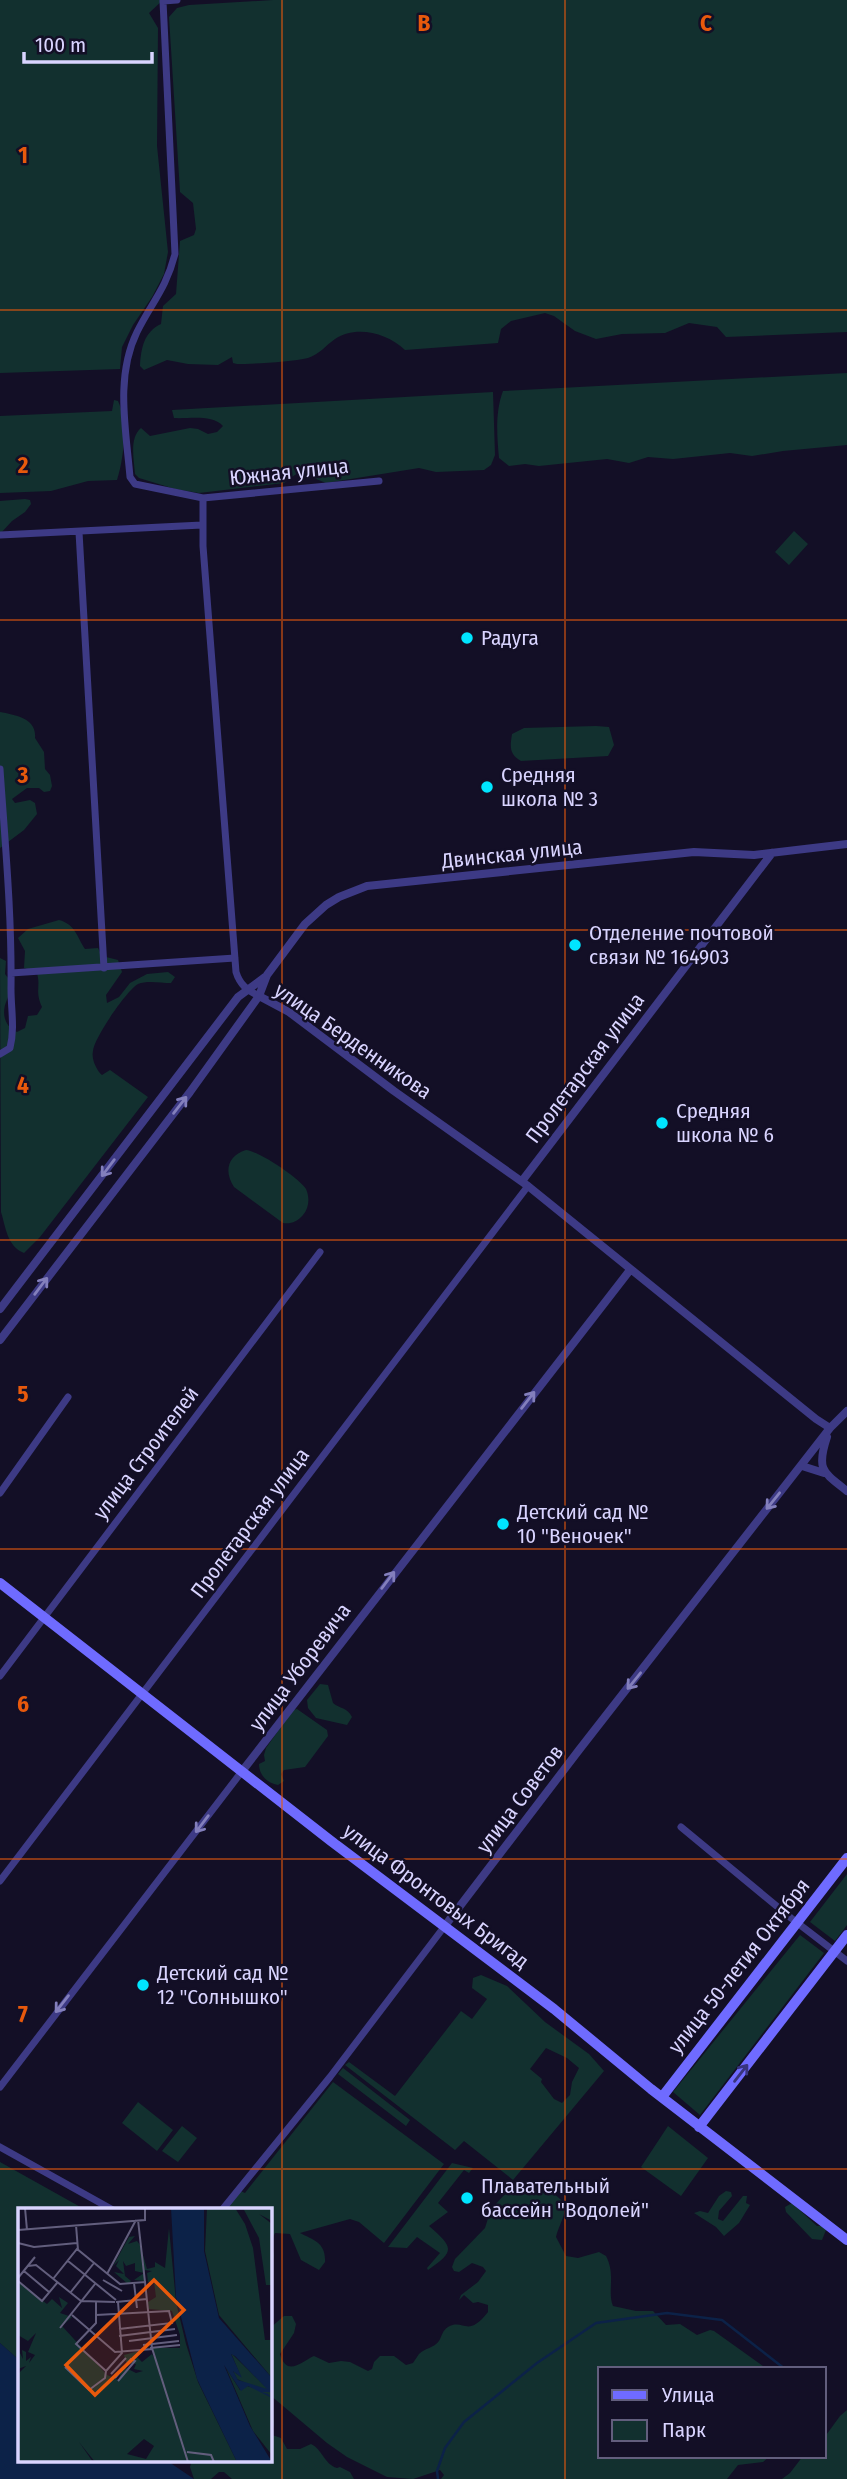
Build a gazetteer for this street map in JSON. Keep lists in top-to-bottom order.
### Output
{
  "streets": {
    "main road": ["улица Фронтовых Бригад", "улица 50-летия Октября"],
    "street": [
      "Южная улица",
      "Двинская улица",
      "улица Берденникова",
      "Пролетарская улица",
      "улица Строителей",
      "улица Уборевича",
      "улица Советов"
    ]
  },
  "crossings": [
    ["Южная улица", "улица Берденникова"],
    ["Двинская улица", "улица Берденникова"],
    ["Двинская улица", "Пролетарская улица"],
    ["улица Берденникова", "Пролетарская улица"],
    ["улица Берденникова", "улица Уборевича"],
    ["улица Берденникова", "улица Советов"],
    ["Пролетарская улица", "улица Фронтовых Бригад"],
    ["улица Строителей", "улица Фронтовых Бригад"],
    ["улица Уборевича", "улица Фронтовых Бригад"],
    ["улица Советов", "улица Фронтовых Бригад"],
    ["улица Фронтовых Бригад", "улица 50-летия Октября"]
  ],
  "one_way": ["улица Советов"],
  "places": [
    "Радуга",
    "Средняя школа № 3",
    "Отделение почтовой связи № 164903",
    "Средняя школа № 6",
    "Детский сад № 10 \"Веночек\"",
    "Детский сад № 12 \"Солнышко\"",
    "Плавательный бассейн \"Водолей\""
  ],
  "legend": ["Улица", "Парк"],
  "scale_bar": "100 m",
  "grid": {
    "columns": ["B", "C"],
    "rows": [
      "1",
      "2",
      "3",
      "4",
      "5",
      "6",
      "7"
    ]
  }
}
